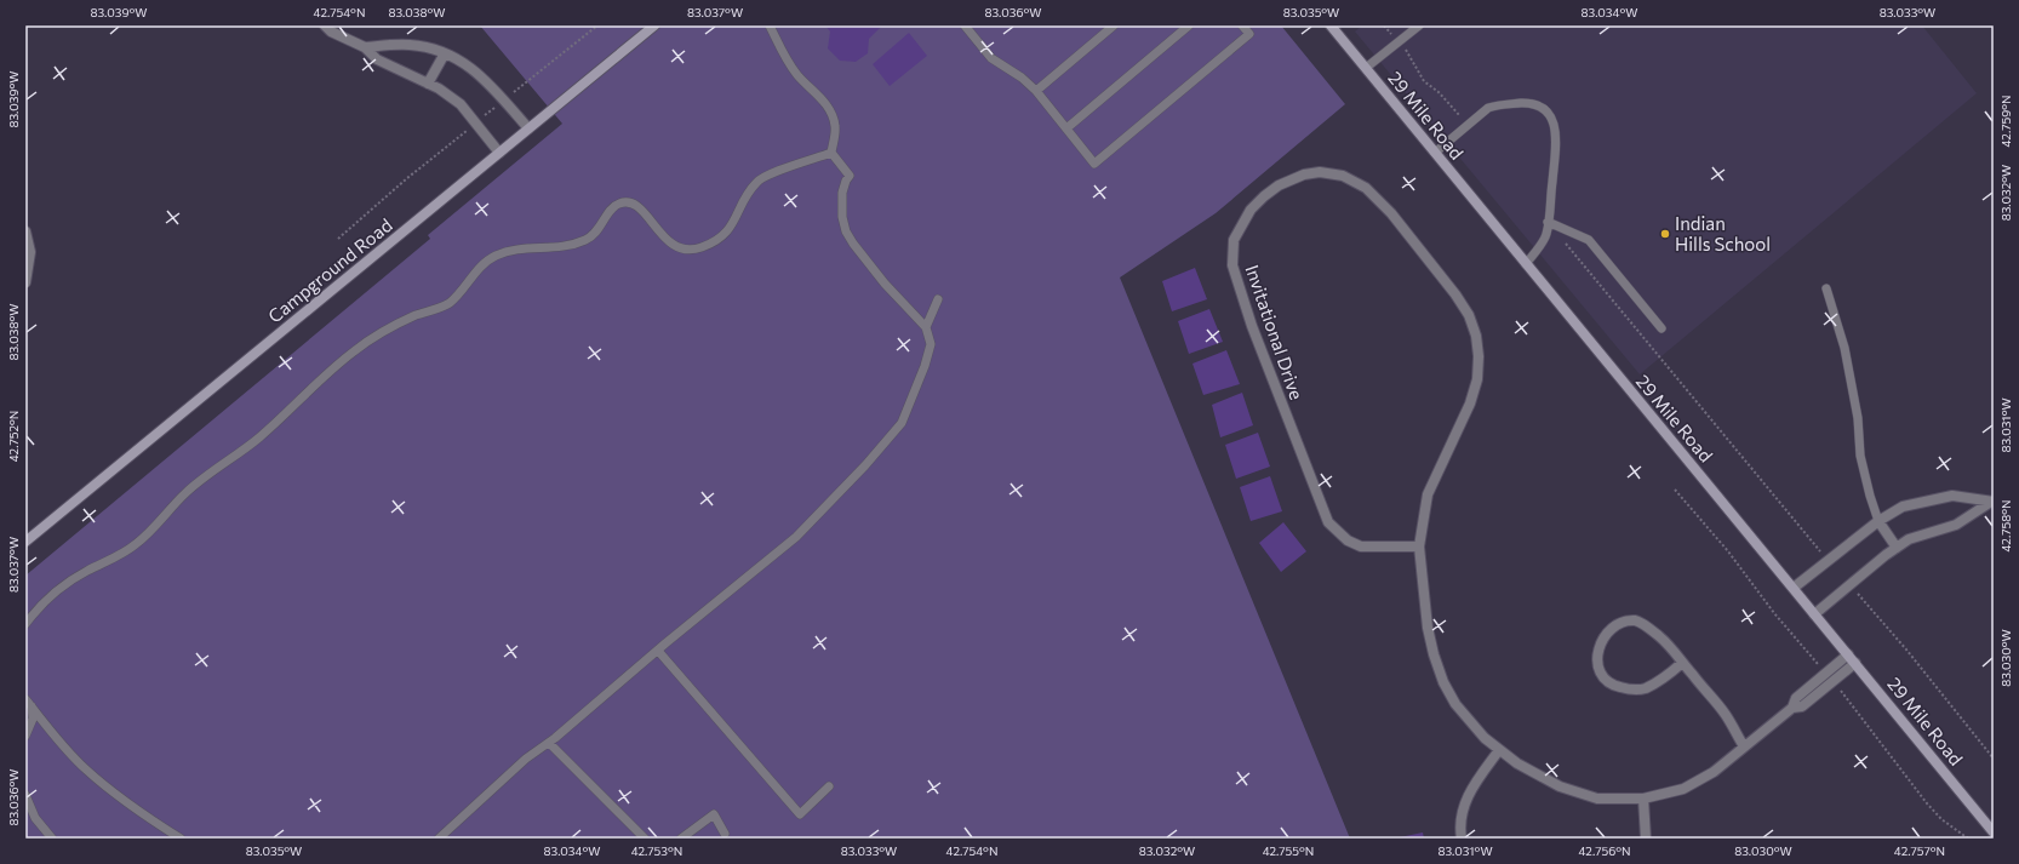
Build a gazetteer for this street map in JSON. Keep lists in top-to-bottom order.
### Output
{
  "streets": {
    "street": ["29 Mile Road", "Campground Road", "Invitational Drive"]
  },
  "crossings": [
    ["29 Mile Road", "Invitational Drive"]
  ],
  "places": ["Indian Hills School"],
  "coordinates": [
    "83.039°W",
    "42.754°N",
    "83.038°W",
    "83.037°W",
    "83.036°W",
    "83.035°W",
    "83.034°W",
    "83.033°W",
    "42.759°N",
    "83.032°W",
    "83.031°W",
    "42.752°N",
    "42.758°N",
    "83.030°W",
    "42.753°N",
    "42.755°N",
    "42.756°N",
    "42.757°N"
  ]
}
